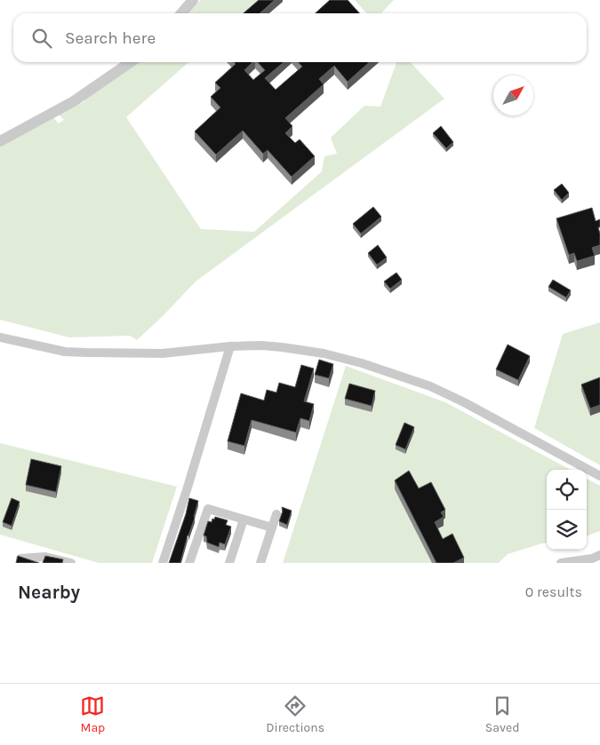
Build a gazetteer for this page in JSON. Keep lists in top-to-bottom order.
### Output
{
  "north": "top right",
  "page": {
    "search": "Search here",
    "heading": ["Nearby", "0 results"],
    "nav": ["Map", "Directions", "Saved"]
  }
}
